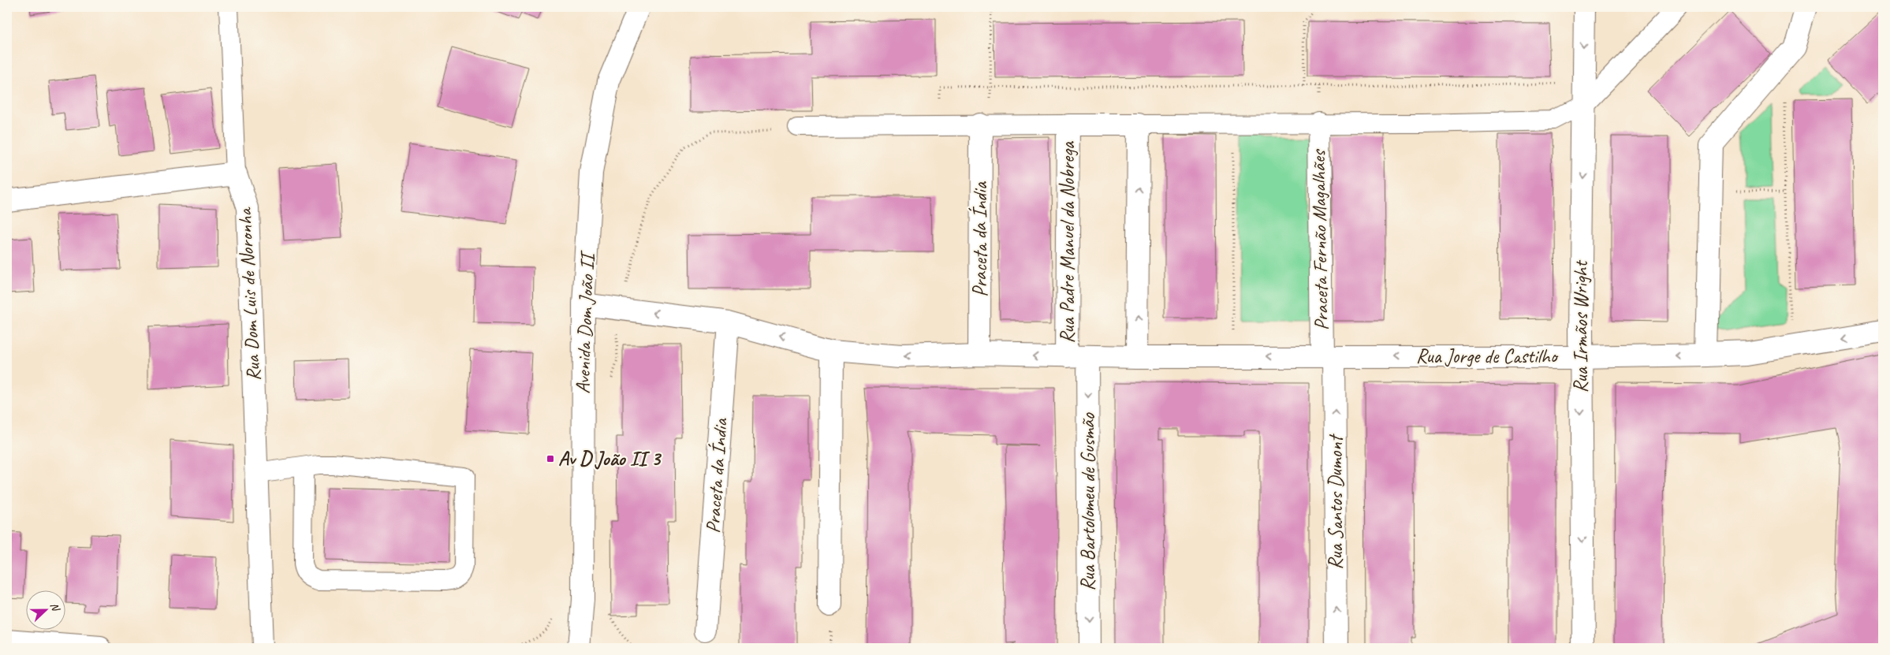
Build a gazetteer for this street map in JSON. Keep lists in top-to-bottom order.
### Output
{
  "streets": {
    "street": [
      "Praceta da Índia",
      "Praceta Fernão Magalhães",
      "Rua Padre Manuel da Nobrega",
      "Rua Dom Luis de Noronha",
      "Avenida Dom João II",
      "Rua Irmãos Wright",
      "Rua Jorge de Castilho",
      "Rua Bartolomeu de Gusmão",
      "Rua Santos Dumont"
    ]
  },
  "crossings": [
    ["Praceta Fernão Magalhães", "Rua Jorge de Castilho"],
    ["Praceta Fernão Magalhães", "Rua Santos Dumont"],
    ["Rua Padre Manuel da Nobrega", "Rua Jorge de Castilho"],
    ["Rua Padre Manuel da Nobrega", "Rua Bartolomeu de Gusmão"],
    ["Rua Irmãos Wright", "Rua Jorge de Castilho"],
    ["Rua Jorge de Castilho", "Rua Bartolomeu de Gusmão"],
    ["Rua Jorge de Castilho", "Rua Santos Dumont"]
  ],
  "one_way": [
    "Rua Irmãos Wright",
    "Rua Jorge de Castilho",
    "Rua Bartolomeu de Gusmão",
    "Rua Santos Dumont"
  ],
  "places": {
    "transit": ["Av D João II 3"]
  },
  "north": "right"
}
